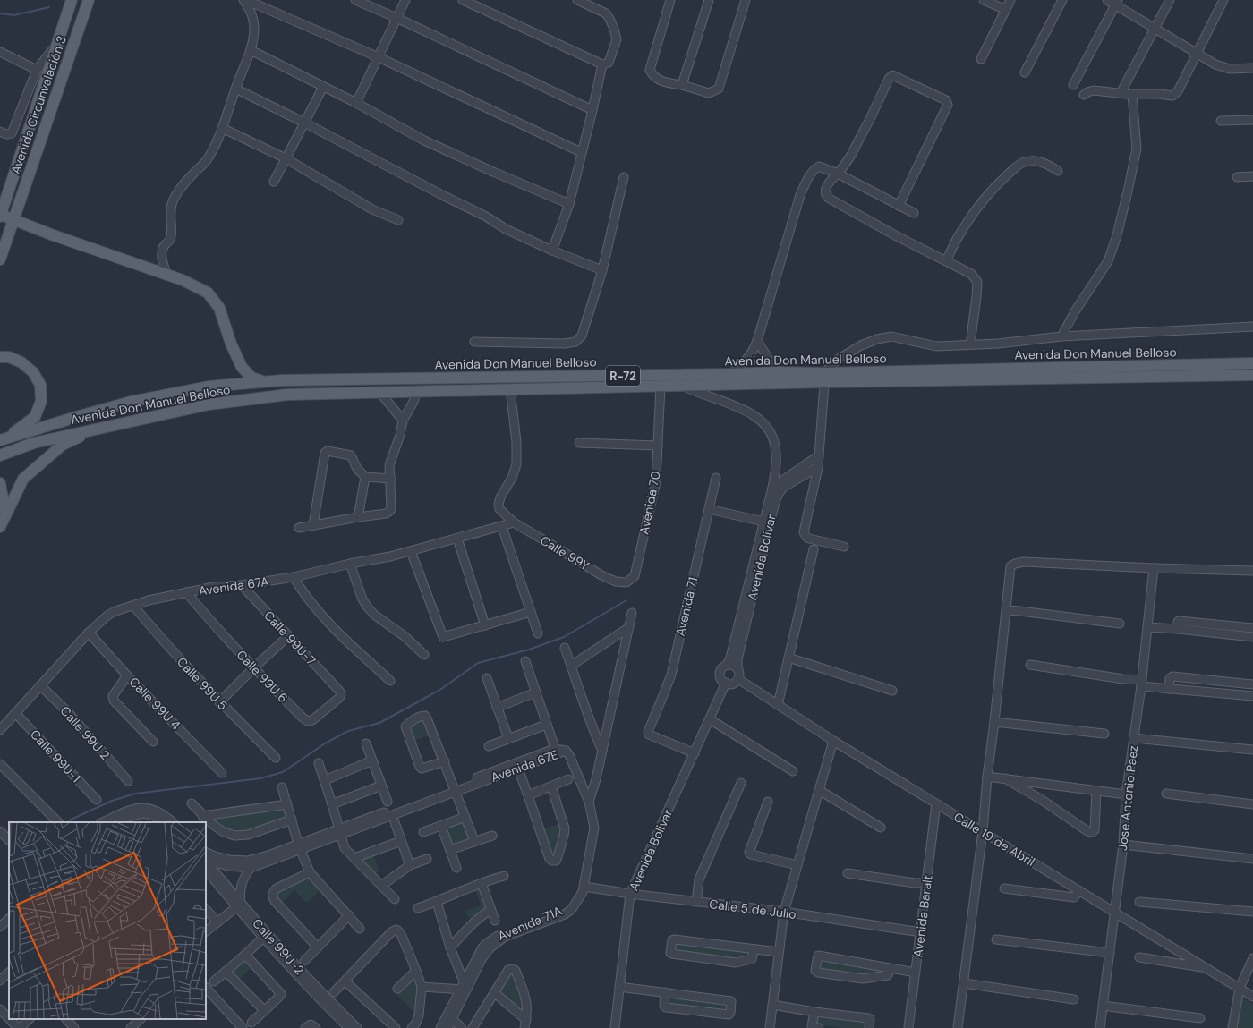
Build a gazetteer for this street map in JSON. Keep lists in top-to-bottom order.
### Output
{
  "streets": {
    "main road": ["Avenida Circunvalación 3", "Avenida Don Manuel Belloso", "R-72"],
    "street": [
      "Avenida 70",
      "Calle 99Y",
      "Avenida Bolivar",
      "Avenida 67A",
      "Avenida 71",
      "Calle 99U-7",
      "Calle 99U 6",
      "Calle 99U 5",
      "Calle 99U 4",
      "Calle 99U 2",
      "Calle 99U-1",
      "Avenida 67E",
      "Jose Antonio Paez",
      "Calle 19 de Abril",
      "Calle 5 de Julio",
      "Avenida Baralt",
      "Avenida 71A",
      "Calle 99U-2"
    ]
  },
  "crossings": [
    ["Avenida Don Manuel Belloso", "Avenida 70"],
    ["Avenida Don Manuel Belloso", "Calle 99Y"],
    ["Avenida 70", "Calle 99Y"],
    ["Calle 99Y", "Avenida 67A"],
    ["Avenida Bolivar", "Avenida 71"],
    ["Avenida Bolivar", "Calle 19 de Abril"],
    ["Avenida Bolivar", "Calle 5 de Julio"],
    ["Avenida 67A", "Calle 99U-7"],
    ["Avenida 67A", "Calle 99U 6"],
    ["Avenida 67A", "Calle 99U 5"],
    ["Avenida 67A", "Calle 99U 4"],
    ["Avenida 67A", "Calle 99U 2"],
    ["Avenida 67A", "Calle 99U-1"],
    ["Calle 99U-7", "Calle 99U 6"],
    ["Avenida 67E", "Avenida 71A"],
    ["Jose Antonio Paez", "Calle 19 de Abril"],
    ["Calle 19 de Abril", "Avenida Baralt"],
    ["Calle 5 de Julio", "Avenida Baralt"],
    ["Calle 5 de Julio", "Avenida 71A"]
  ]
}
